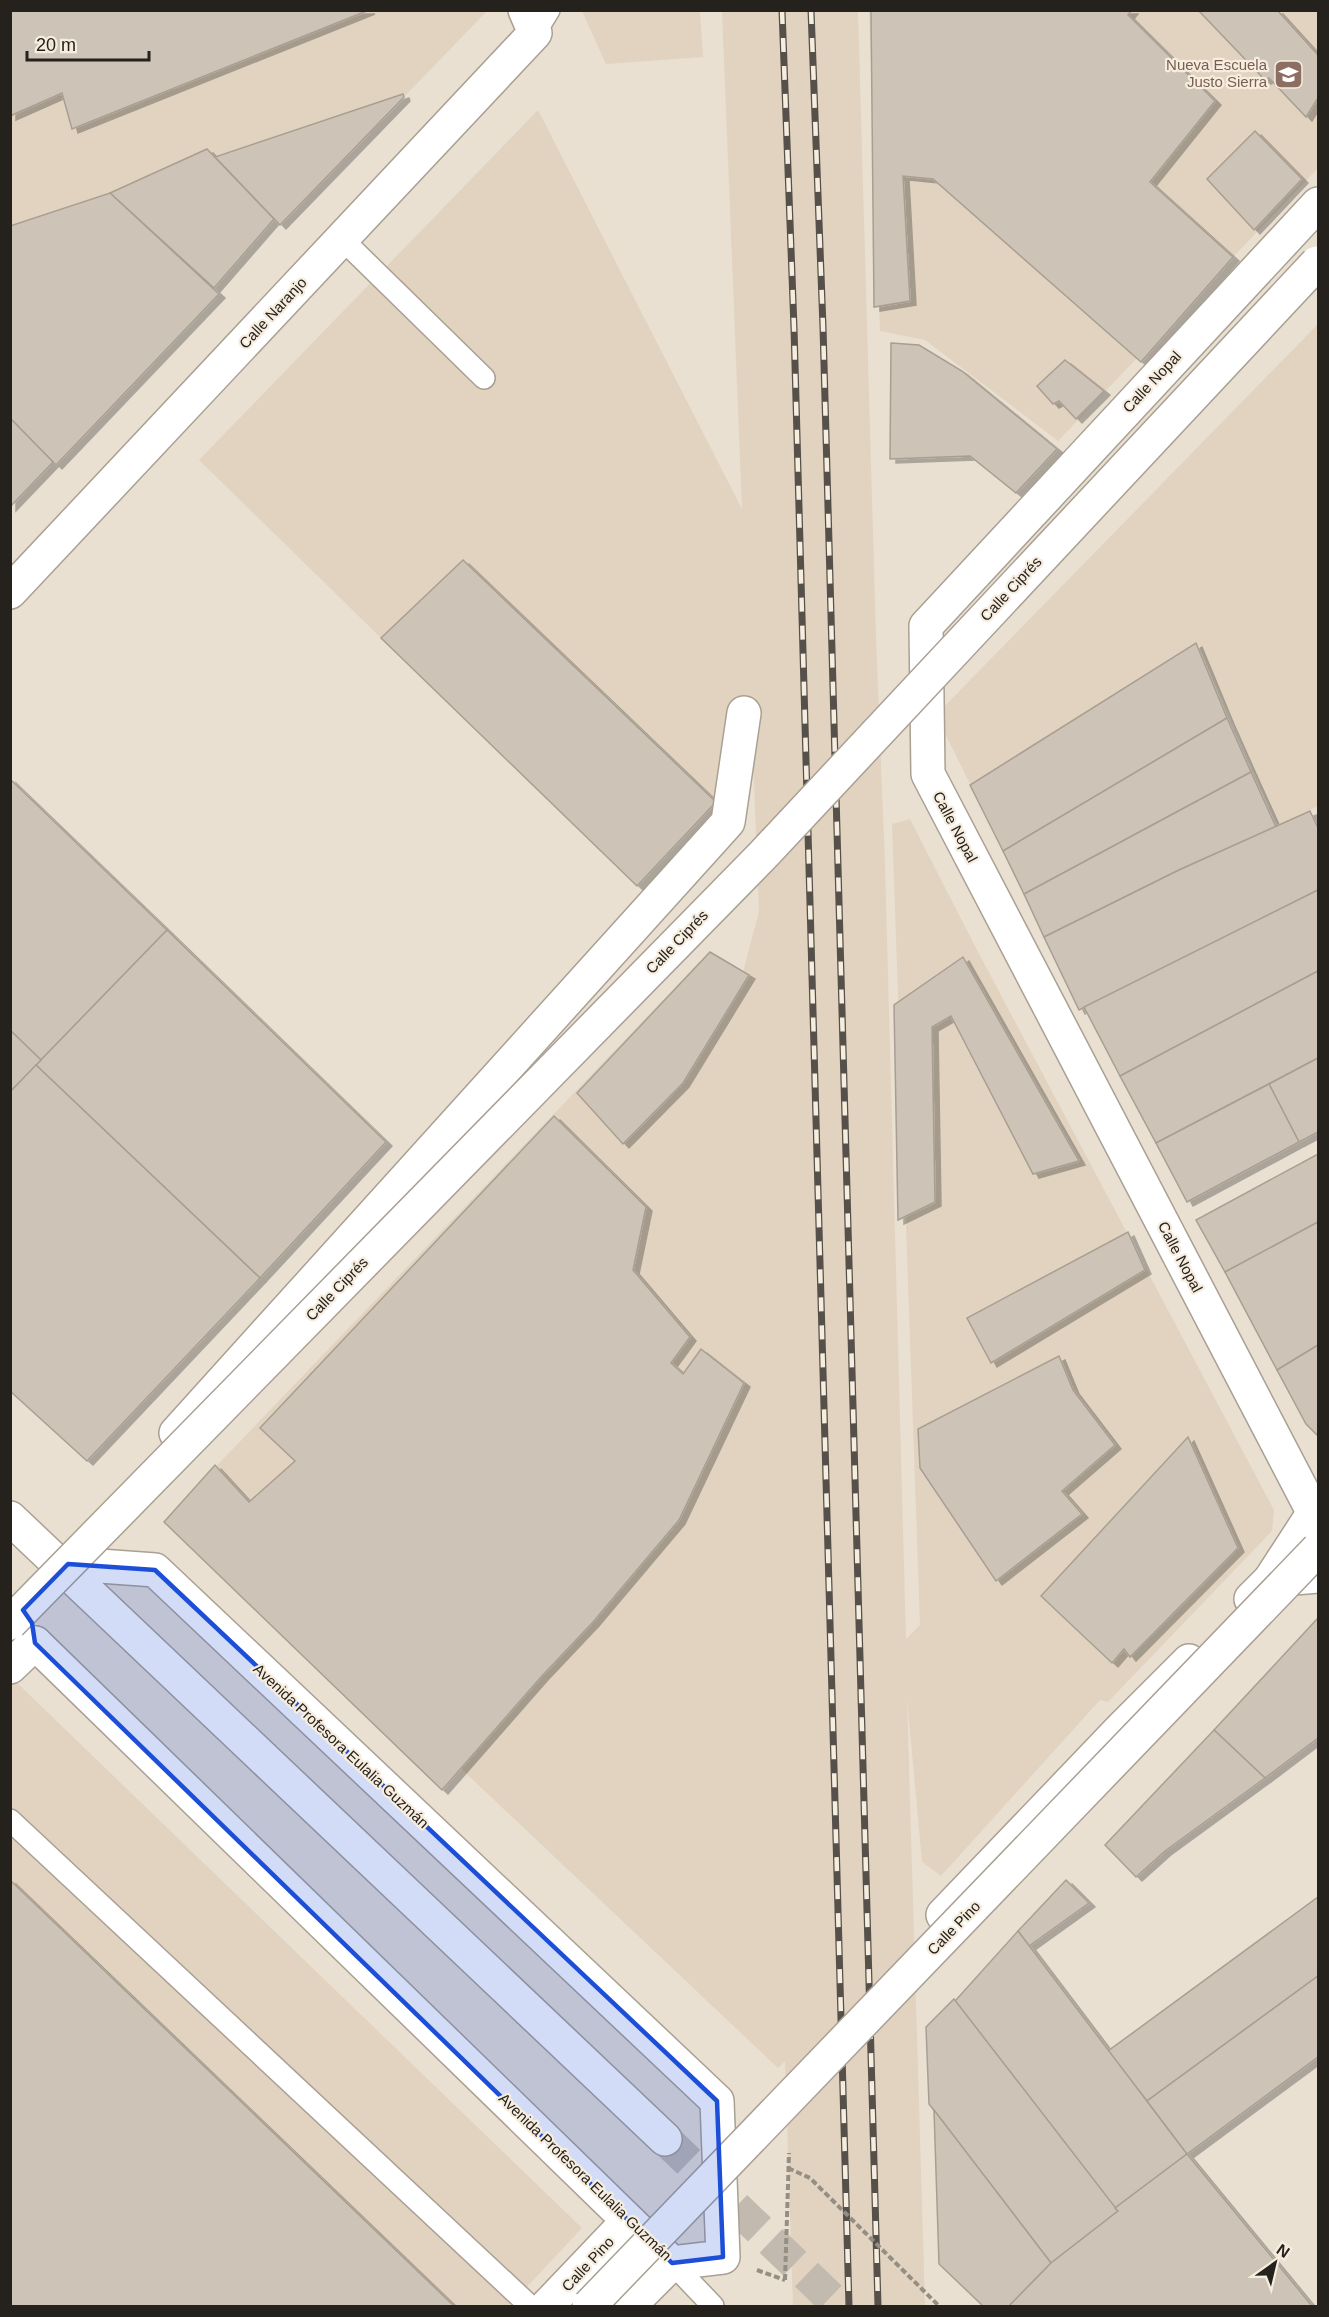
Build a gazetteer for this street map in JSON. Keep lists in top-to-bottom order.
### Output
{
  "streets": {
    "street": [
      "Calle Naranjo",
      "Calle Nopal",
      "Calle Ciprés",
      "Avenida Profesora Eulalia Guzmán",
      "Calle Pino"
    ]
  },
  "crossings": [
    ["Calle Ciprés", "Avenida Profesora Eulalia Guzmán"],
    ["Avenida Profesora Eulalia Guzmán", "Calle Pino"]
  ],
  "places": {
    "school or university": ["Nueva Escuela Justo Sierra"]
  },
  "scale_bar": "20 m",
  "north": "top right"
}
